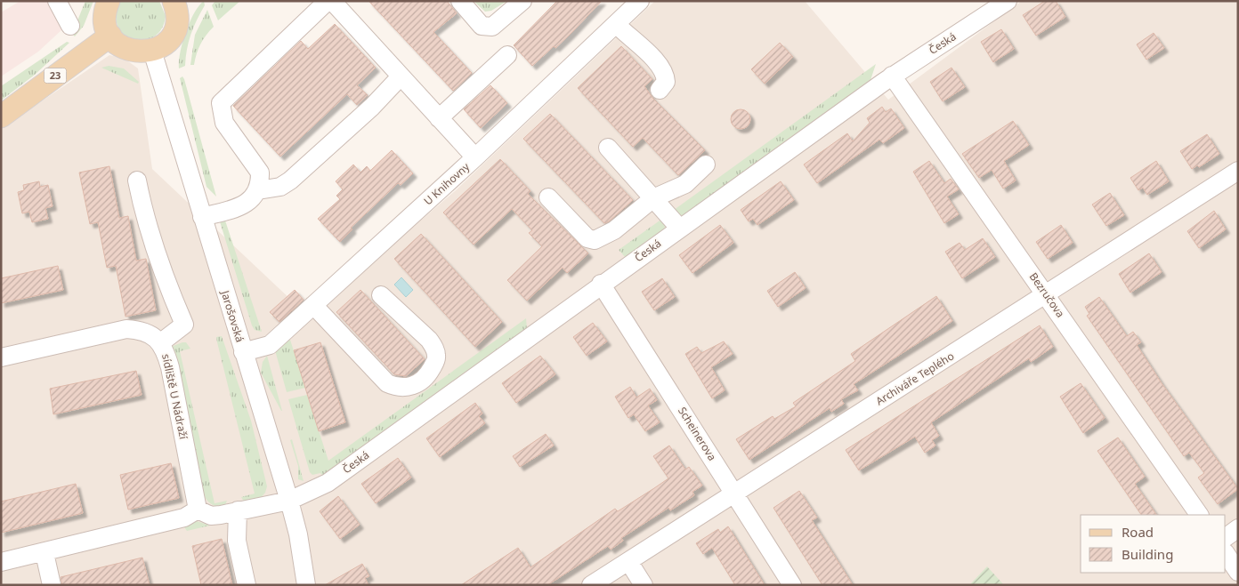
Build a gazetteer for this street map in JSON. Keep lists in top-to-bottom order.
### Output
{
  "streets": {
    "main road": ["23"],
    "street": [
      "Česká",
      "U Knihovny",
      "Bezručova",
      "Jarošovská",
      "Archiváře Teplého",
      "sídliště U Nádraží",
      "Scheinerova"
    ]
  },
  "crossings": [
    ["Česká", "Bezručova"],
    ["Česká", "Jarošovská"],
    ["Česká", "Scheinerova"],
    ["U Knihovny", "Jarošovská"],
    ["Bezručova", "Archiváře Teplého"],
    ["Archiváře Teplého", "Scheinerova"]
  ],
  "legend": ["Road", "Building"]
}
